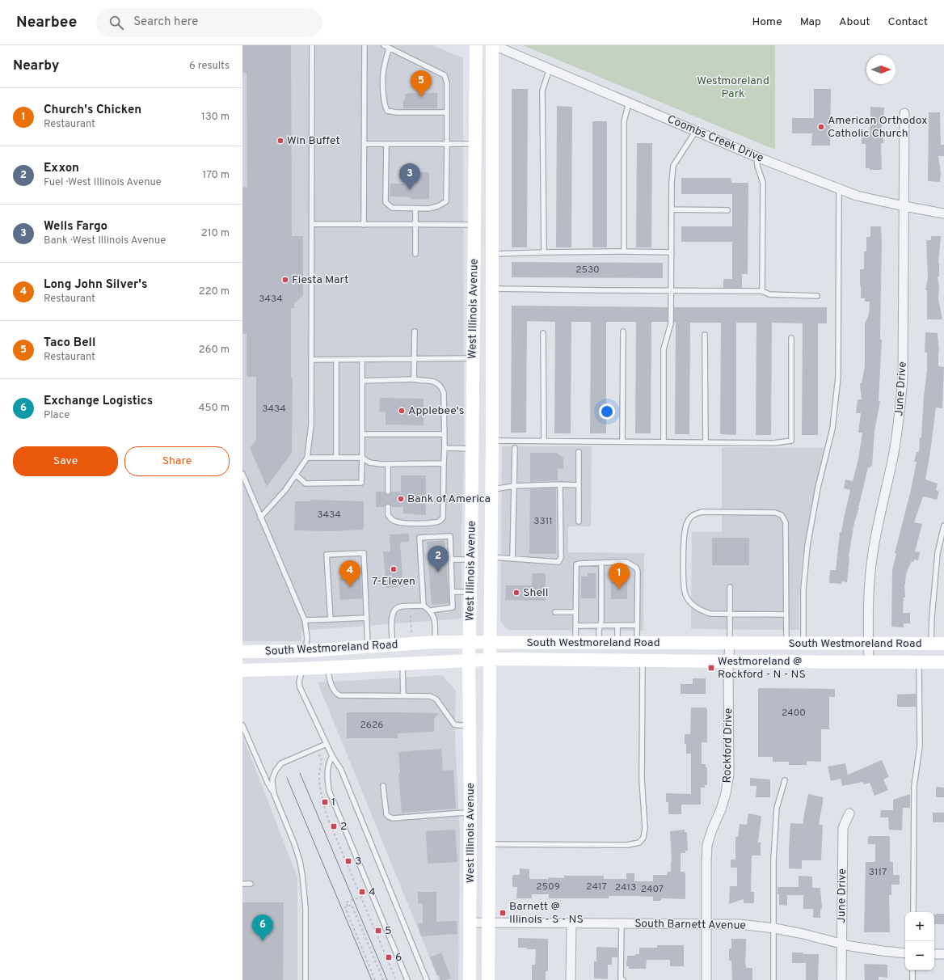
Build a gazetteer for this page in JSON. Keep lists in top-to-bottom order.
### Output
{
  "streets": {
    "main road": ["West Illinois Avenue", "South Westmoreland Road"],
    "street": [
      "Coombs Creek Drive",
      "June Drive",
      "Rockford Drive",
      "South Barnett Avenue"
    ]
  },
  "crossings": [
    ["Coombs Creek Drive", "West Illinois Avenue"],
    ["Coombs Creek Drive", "June Drive"],
    ["West Illinois Avenue", "South Westmoreland Road"],
    ["West Illinois Avenue", "South Barnett Avenue"],
    ["June Drive", "South Westmoreland Road"],
    ["June Drive", "South Barnett Avenue"],
    ["South Westmoreland Road", "Rockford Drive"],
    ["Rockford Drive", "South Barnett Avenue"]
  ],
  "parks": ["Westmoreland Park"],
  "places": {
    "other": [
      "American Orthodox Catholic Church",
      "Win Buffet",
      "Fiesta Mart",
      "Applebee's",
      "Bank of America",
      "7-Eleven",
      "Shell"
    ],
    "transit": [
      "Westmoreland @ Rockford - N - NS",
      "1",
      "2",
      "3",
      "4",
      "Barnett @ Illinois - S - NS",
      "5",
      "6"
    ]
  },
  "house_numbers": [
    "2530",
    "3434",
    "3434",
    "3434",
    "3311",
    "2400",
    "2626",
    "3117",
    "2509",
    "2417",
    "2413",
    "2407"
  ],
  "north": "right",
  "page": {
    "header": "Nearbee",
    "search": "Search here",
    "nav": [
      "Home",
      "Map",
      "About",
      "Contact"
    ],
    "heading": ["Nearby", "6 results"],
    "pins": [
      "5",
      "3",
      "2",
      "4",
      "1",
      "6"
    ],
    "list": [
      {
        "mark": "1",
        "name": "Church's Chicken",
        "note": "Restaurant",
        "value": "130 m"
      },
      {
        "mark": "2",
        "name": "Exxon",
        "note": "Fuel · West Illinois Avenue",
        "value": "170 m"
      },
      {
        "mark": "3",
        "name": "Wells Fargo",
        "note": "Bank · West Illinois Avenue",
        "value": "210 m"
      },
      {
        "mark": "4",
        "name": "Long John Silver's",
        "note": "Restaurant",
        "value": "220 m"
      },
      {
        "mark": "5",
        "name": "Taco Bell",
        "note": "Restaurant",
        "value": "260 m"
      },
      {
        "mark": "6",
        "name": "Exchange Logistics",
        "note": "Place",
        "value": "450 m"
      }
    ],
    "buttons": ["Save", "Share"],
    "map_buttons": ["+", "−"]
  }
}
